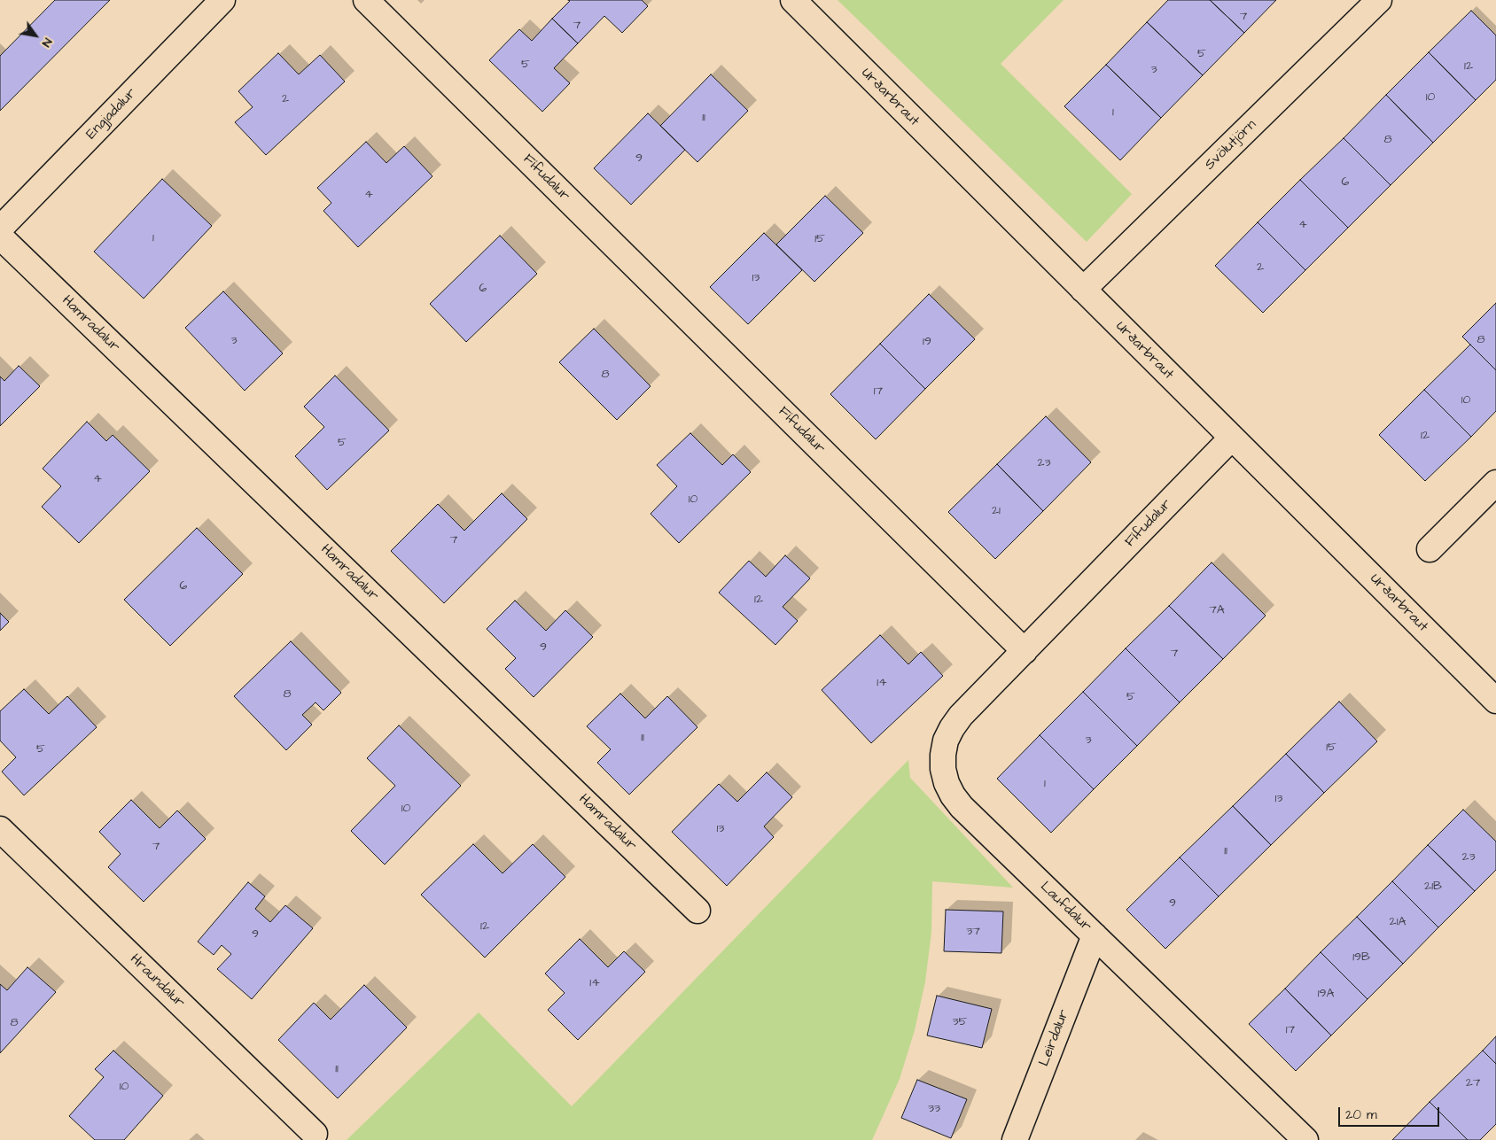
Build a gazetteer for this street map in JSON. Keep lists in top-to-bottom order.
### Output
{
  "streets": {
    "street": [
      "Urðarbraut",
      "Engjadalur",
      "Svölutjörn",
      "Fífudalur",
      "Hamradalur",
      "Laufdalur",
      "Hraundalur",
      "Leirdalur"
    ]
  },
  "crossings": [
    ["Urðarbraut", "Svölutjörn"],
    ["Urðarbraut", "Fífudalur"],
    ["Fífudalur", "Laufdalur"],
    ["Laufdalur", "Leirdalur"]
  ],
  "house_numbers": [
    "7",
    "7",
    "5",
    "5",
    "12",
    "3",
    "10",
    "2",
    "1",
    "11",
    "8",
    "9",
    "6",
    "4",
    "4",
    "1",
    "15",
    "2",
    "13",
    "6",
    "8",
    "3",
    "19",
    "8",
    "17",
    "10",
    "12",
    "5",
    "23",
    "4",
    "10",
    "21",
    "7",
    "6",
    "12",
    "7A",
    "9",
    "7",
    "14",
    "8",
    "5",
    "11",
    "3",
    "15",
    "5",
    "1",
    "13",
    "10",
    "13",
    "7",
    "11",
    "23",
    "21B",
    "9",
    "21A",
    "12",
    "37",
    "9",
    "19B",
    "14",
    "19A",
    "35",
    "8",
    "17",
    "11",
    "27",
    "10",
    "33"
  ],
  "scale_bar": "20 m",
  "north": "bottom right"
}
